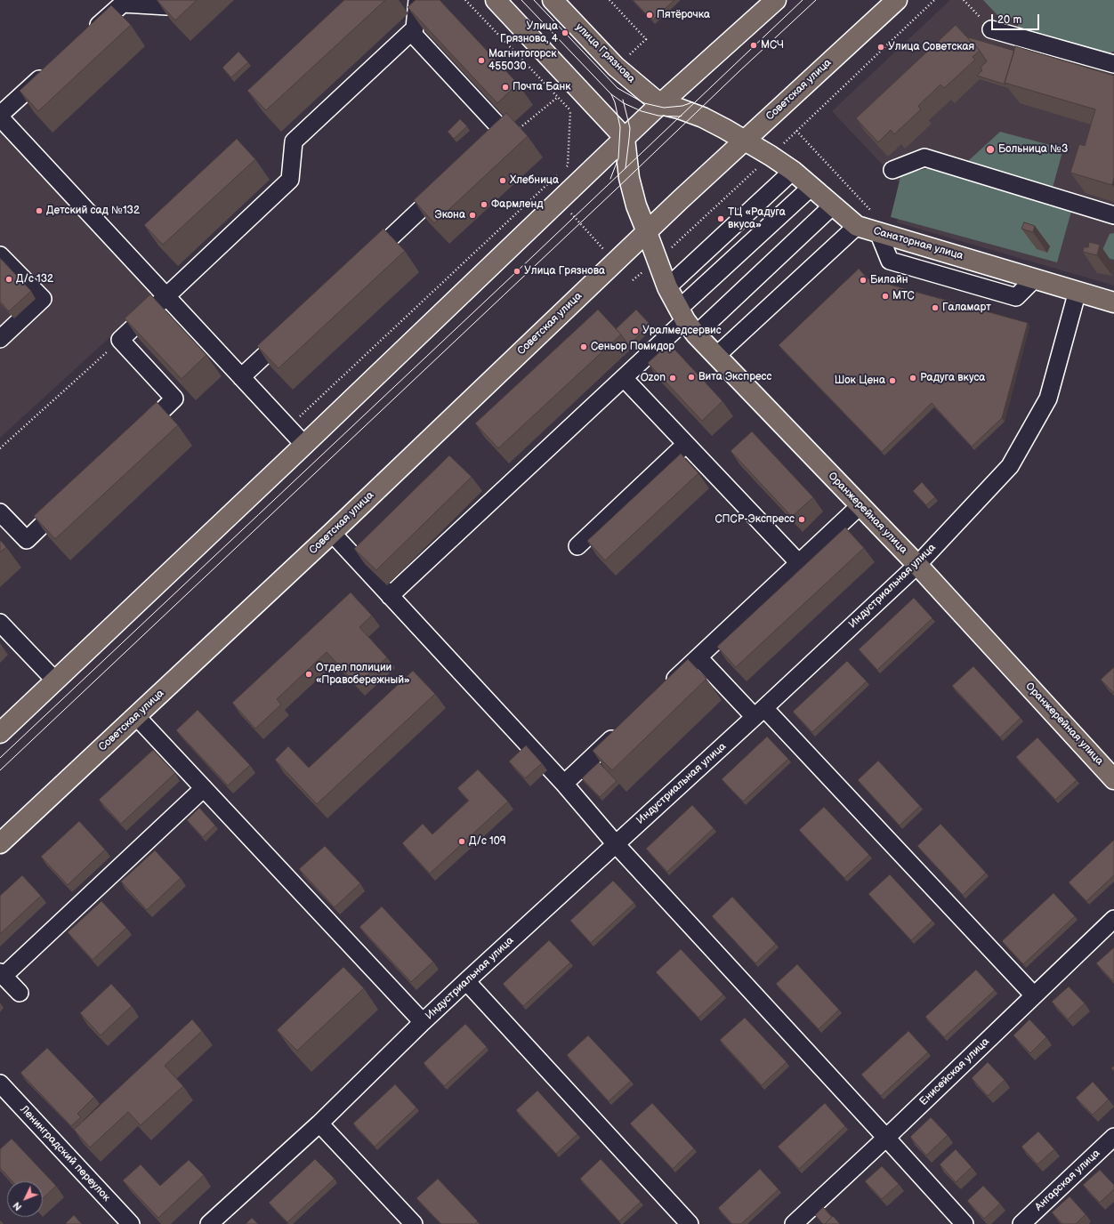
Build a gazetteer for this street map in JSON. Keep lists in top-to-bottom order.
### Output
{
  "streets": {
    "main road": [
      "улица Грязнова",
      "Советская улица",
      "Санаторная улица",
      "Оранжерейная улица"
    ],
    "street": [
      "Индустриальная улица",
      "Енисейская улица",
      "Ленинградский переулок",
      "Ангарская улица"
    ]
  },
  "crossings": [
    ["Советская улица", "Санаторная улица"],
    ["Советская улица", "Оранжерейная улица"],
    ["Санаторная улица", "Индустриальная улица"],
    ["Оранжерейная улица", "Индустриальная улица"]
  ],
  "places": [
    "Пятёрочка",
    "Улица Грязнова, 4",
    "МСЧ",
    "Улица Советская",
    "Магнитогорск 455030",
    "Почта Банк",
    "Больница №3",
    "Хлебница",
    "Фармленд",
    "Детский сад №132",
    "Экона",
    "ТЦ «Радуга вкуса»",
    "Улица Грязнова",
    "Д/с 132",
    "Билайн",
    "МТС",
    "Галамарт",
    "Уралмедсервис",
    "Сеньор Помидор",
    "Вита Экспресс",
    "Ozon",
    "Радуга вкуса",
    "Шок Цена",
    "СПСР-Экспресс",
    "Отдел полиции «Правобережный»",
    "Д/с 109"
  ],
  "scale_bar": "20 m",
  "north": "bottom left"
}
